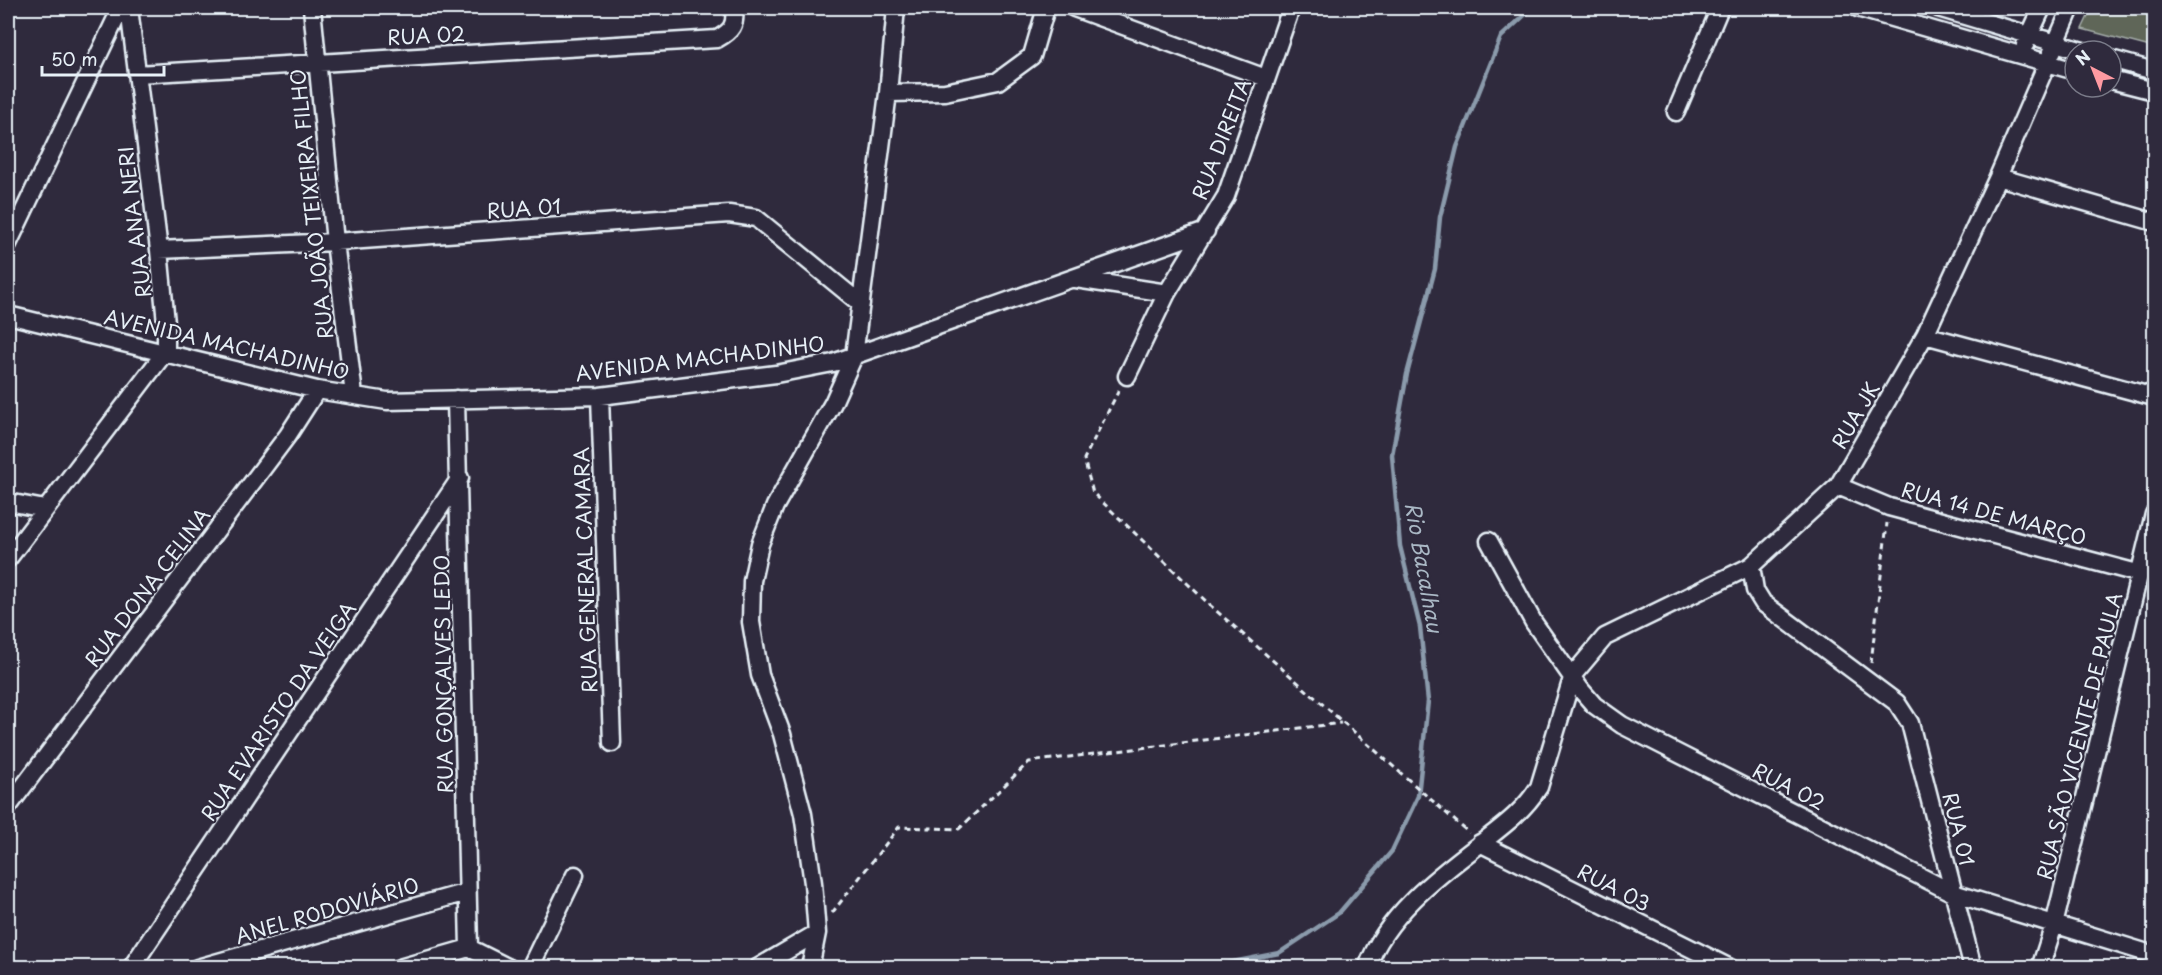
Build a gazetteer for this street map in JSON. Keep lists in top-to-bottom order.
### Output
{
  "streets": {
    "street": [
      "RUA 02",
      "RUA DIREITA",
      "RUA JOÃO TEIXEIRA FILHO",
      "RUA 01",
      "RUA ANA NERI",
      "AVENIDA MACHADINHO",
      "RUA JK",
      "RUA 14 DE MARÇO",
      "RUA GENERAL CAMARA",
      "RUA DONA CELINA",
      "RUA GONÇALVES LEDO",
      "RUA EVARISTO DA VEIGA",
      "RUA SÃO VICENTE DE PAULA",
      "RUA 03",
      "ANEL RODOVIÁRIO"
    ]
  },
  "crossings": [
    ["RUA 02", "RUA JOÃO TEIXEIRA FILHO"],
    ["RUA 02", "RUA 01"],
    ["RUA 02", "RUA ANA NERI"],
    ["RUA 02", "RUA JK"],
    ["RUA 02", "RUA SÃO VICENTE DE PAULA"],
    ["RUA DIREITA", "AVENIDA MACHADINHO"],
    ["RUA JOÃO TEIXEIRA FILHO", "RUA 01"],
    ["RUA JOÃO TEIXEIRA FILHO", "AVENIDA MACHADINHO"],
    ["RUA 01", "RUA ANA NERI"],
    ["RUA ANA NERI", "AVENIDA MACHADINHO"],
    ["AVENIDA MACHADINHO", "RUA GENERAL CAMARA"],
    ["AVENIDA MACHADINHO", "RUA DONA CELINA"],
    ["AVENIDA MACHADINHO", "RUA GONÇALVES LEDO"],
    ["RUA JK", "RUA 14 DE MARÇO"],
    ["RUA 14 DE MARÇO", "RUA SÃO VICENTE DE PAULA"],
    ["RUA GONÇALVES LEDO", "RUA EVARISTO DA VEIGA"],
    ["RUA GONÇALVES LEDO", "ANEL RODOVIÁRIO"]
  ],
  "water": ["Rio Bacalhau"],
  "scale_bar": "50 m",
  "north": "top left"
}
